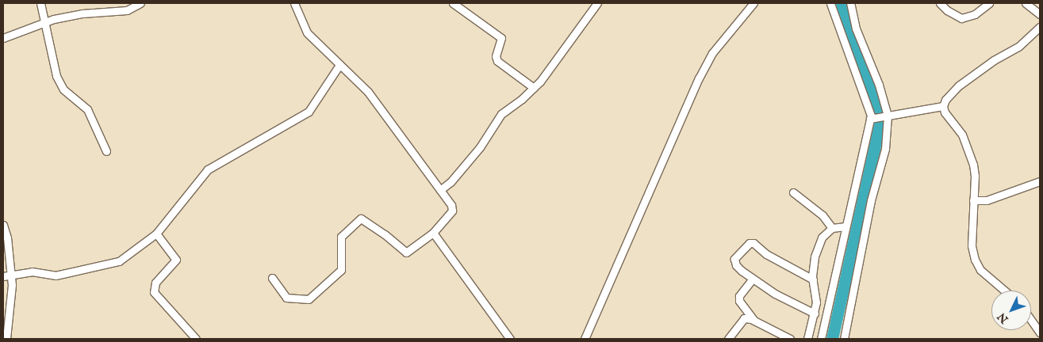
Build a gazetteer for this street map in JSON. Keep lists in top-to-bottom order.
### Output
{
  "north": "bottom left"
}
